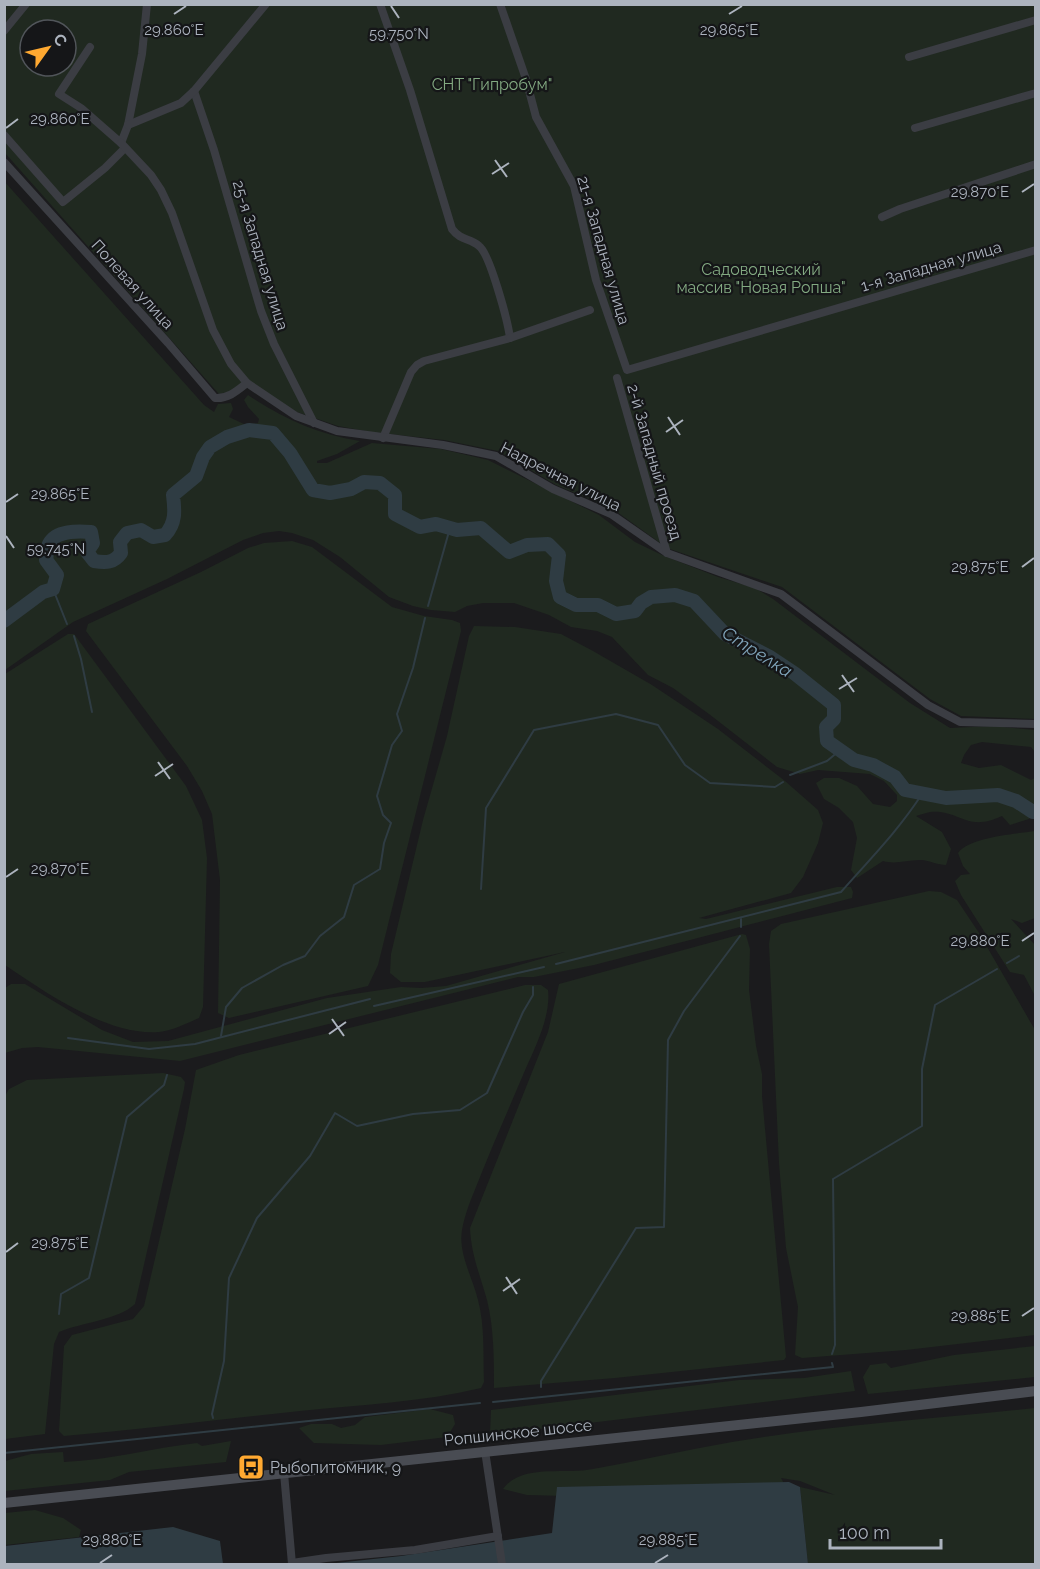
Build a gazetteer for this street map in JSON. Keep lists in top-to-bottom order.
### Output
{
  "streets": {
    "main road": ["Ропшинское шоссе"],
    "street": [
      "21-я Западная улица",
      "25-я Западная улица",
      "1-я Западная улица",
      "Полевая улица",
      "2-й Западный проезд",
      "Надречная улица"
    ]
  },
  "crossings": [
    ["21-я Западная улица", "1-я Западная улица"],
    ["25-я Западная улица", "Надречная улица"],
    ["Полевая улица", "Надречная улица"],
    ["2-й Западный проезд", "Надречная улица"]
  ],
  "water": ["Стрелка"],
  "parks": ["СНТ \"Гипробум\"", "Садоводческий массив \"Новая Ропша\""],
  "places": {
    "bus stop": ["Рыбопитомник, 9"]
  },
  "scale_bar": "100 m",
  "north": "top right",
  "coordinates": [
    "29.860°E",
    "29.865°E",
    "59.750°N",
    "29.870°E",
    "59.745°N",
    "29.875°E",
    "29.880°E",
    "29.885°E"
  ]
}
